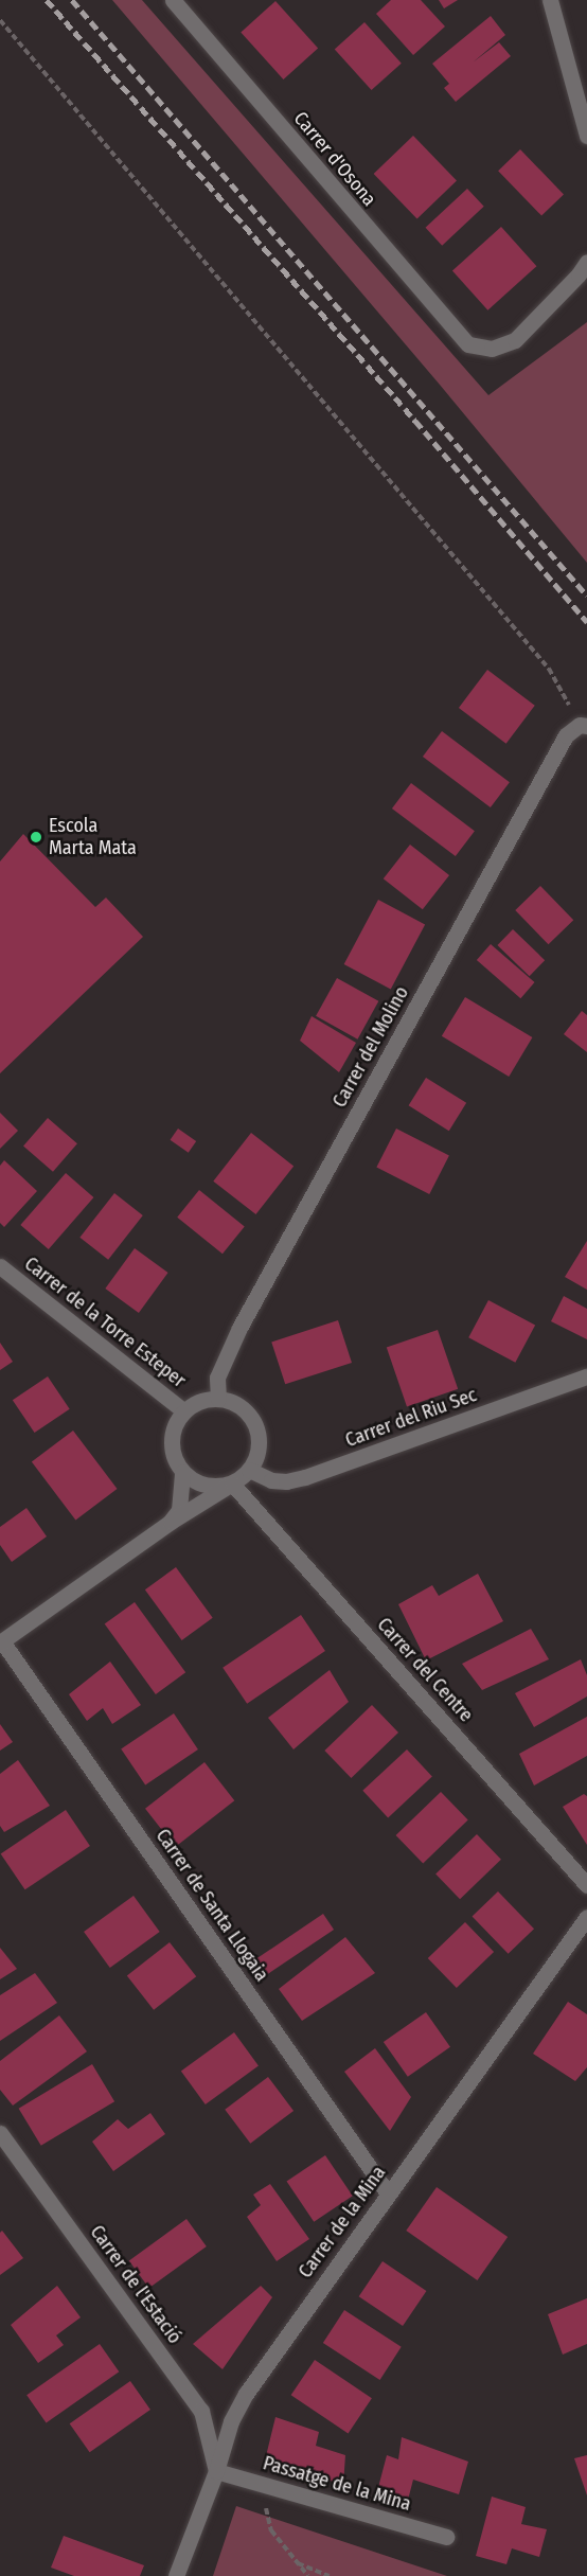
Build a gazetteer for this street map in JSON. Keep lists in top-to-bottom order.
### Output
{
  "streets": {
    "street": [
      "Carrer d'Osona",
      "Carrer del Molino",
      "Carrer de la Torre Esteper",
      "Carrer del Riu Sec",
      "Carrer del Centre",
      "Carrer de Santa Llogaia",
      "Carrer de la Mina",
      "Carrer de l'Estació",
      "Passatge de la Mina"
    ]
  },
  "crossings": [
    ["Carrer del Molino", "Carrer de la Torre Esteper"],
    ["Carrer del Molino", "Carrer del Riu Sec"],
    ["Carrer del Molino", "Carrer del Centre"],
    ["Carrer de la Torre Esteper", "Carrer del Riu Sec"],
    ["Carrer de la Torre Esteper", "Carrer del Centre"],
    ["Carrer del Riu Sec", "Carrer del Centre"],
    ["Carrer de Santa Llogaia", "Carrer de la Mina"],
    ["Carrer de la Mina", "Carrer de l'Estació"],
    ["Carrer de la Mina", "Passatge de la Mina"],
    ["Carrer de l'Estació", "Passatge de la Mina"]
  ],
  "places": ["Escola Marta Mata"]
}
